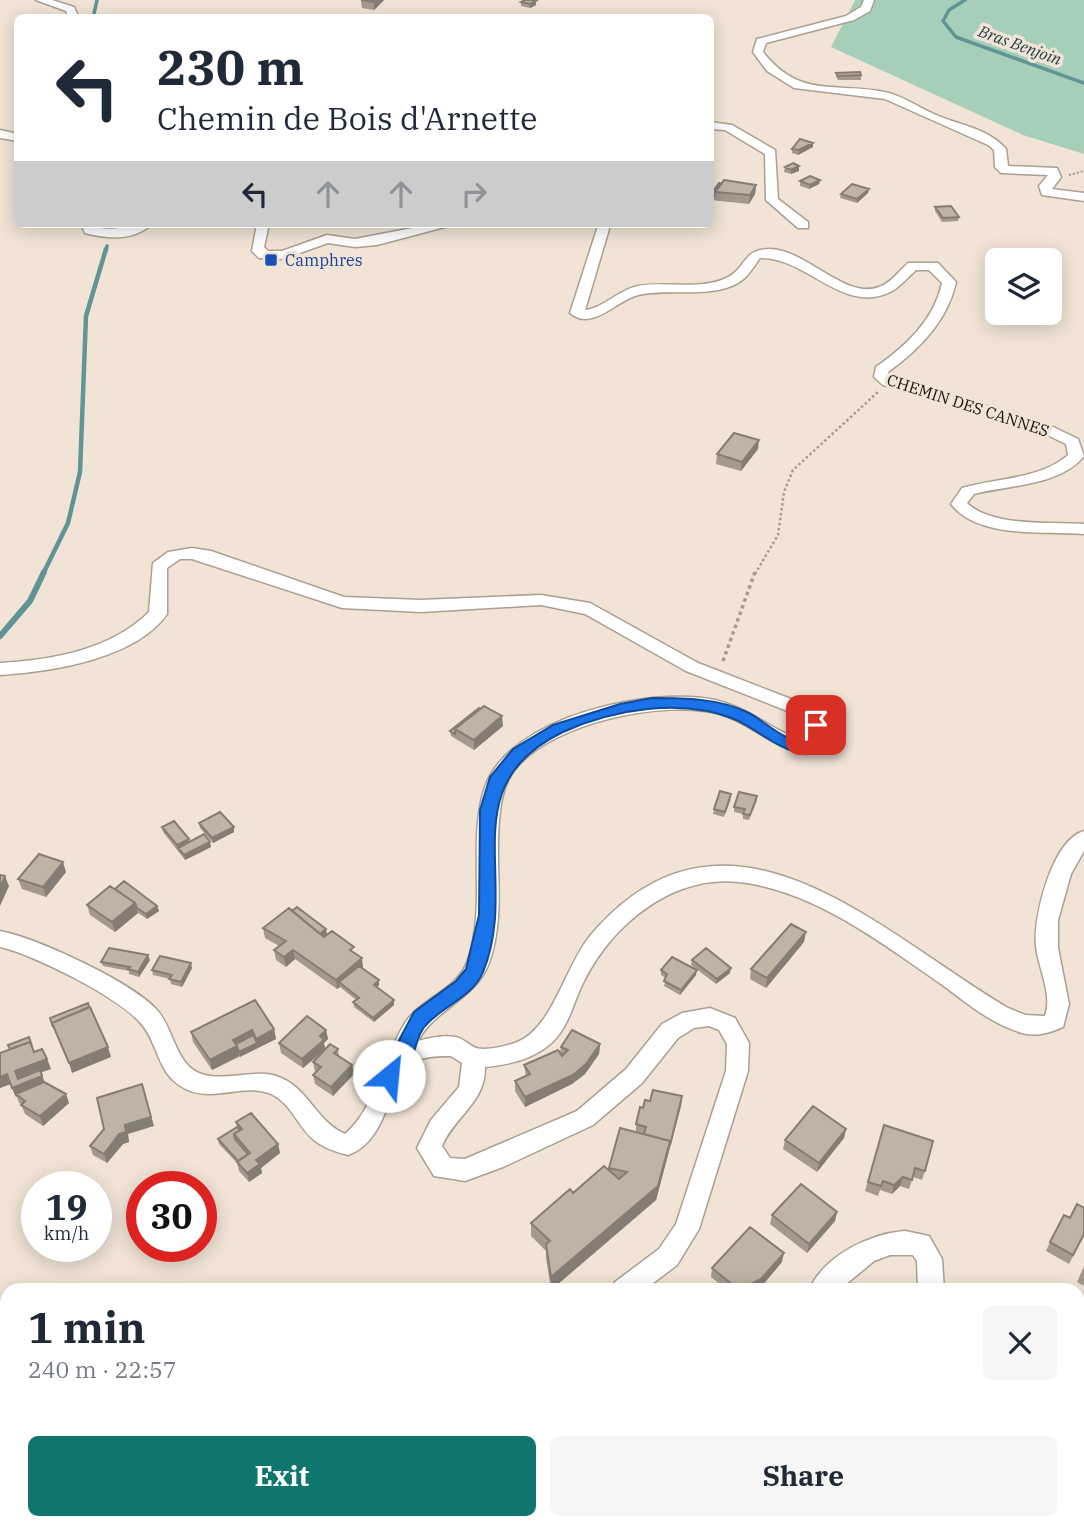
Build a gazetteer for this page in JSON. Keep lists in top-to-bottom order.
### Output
{
  "streets": {
    "street": ["CHEMIN DES CANNES"]
  },
  "water": ["Bras Benjoin"],
  "places": {
    "transit": ["Camphres"]
  },
  "page": {
    "turn": ["230 m", "Chemin de Bois d'Arnette"],
    "speed": "19 km/h",
    "limit": "30",
    "heading": ["1 min", "240 m · 22:57"],
    "buttons": ["Exit", "Share"]
  }
}
